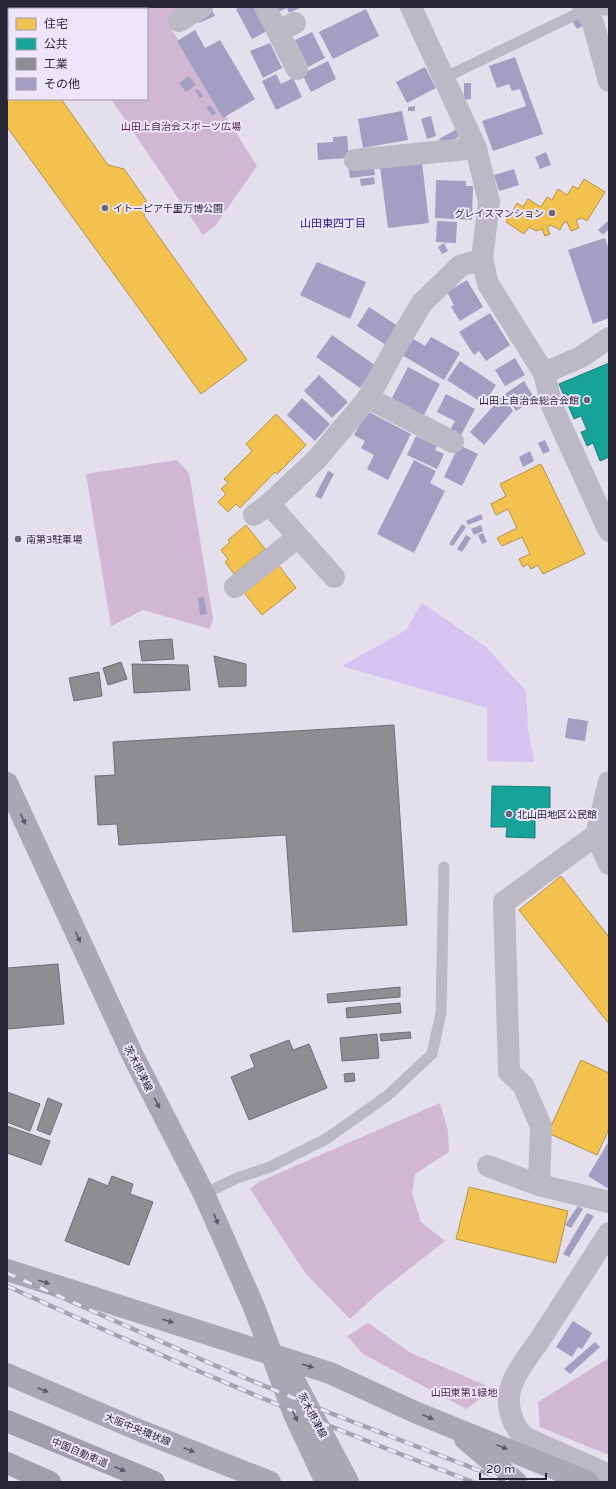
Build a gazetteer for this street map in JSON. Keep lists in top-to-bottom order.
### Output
{
  "streets": {
    "highway": ["中国自動車道"],
    "main road": ["茨木摂津線", "大阪中央環状線"]
  },
  "one_way": ["茨木摂津線", "中国自動車道"],
  "districts": ["山田東四丁目"],
  "parks": ["山田上自治会スポーツ広場", "山田東第1緑地"],
  "places": [
    "イトーピア千里万博公園",
    "グレイスマンション",
    "山田上自治会総合会館",
    "南第3駐車場",
    "北山田地区公民館"
  ],
  "legend": [
    "住宅",
    "公共",
    "工業",
    "その他"
  ],
  "scale_bar": "20 m"
}
